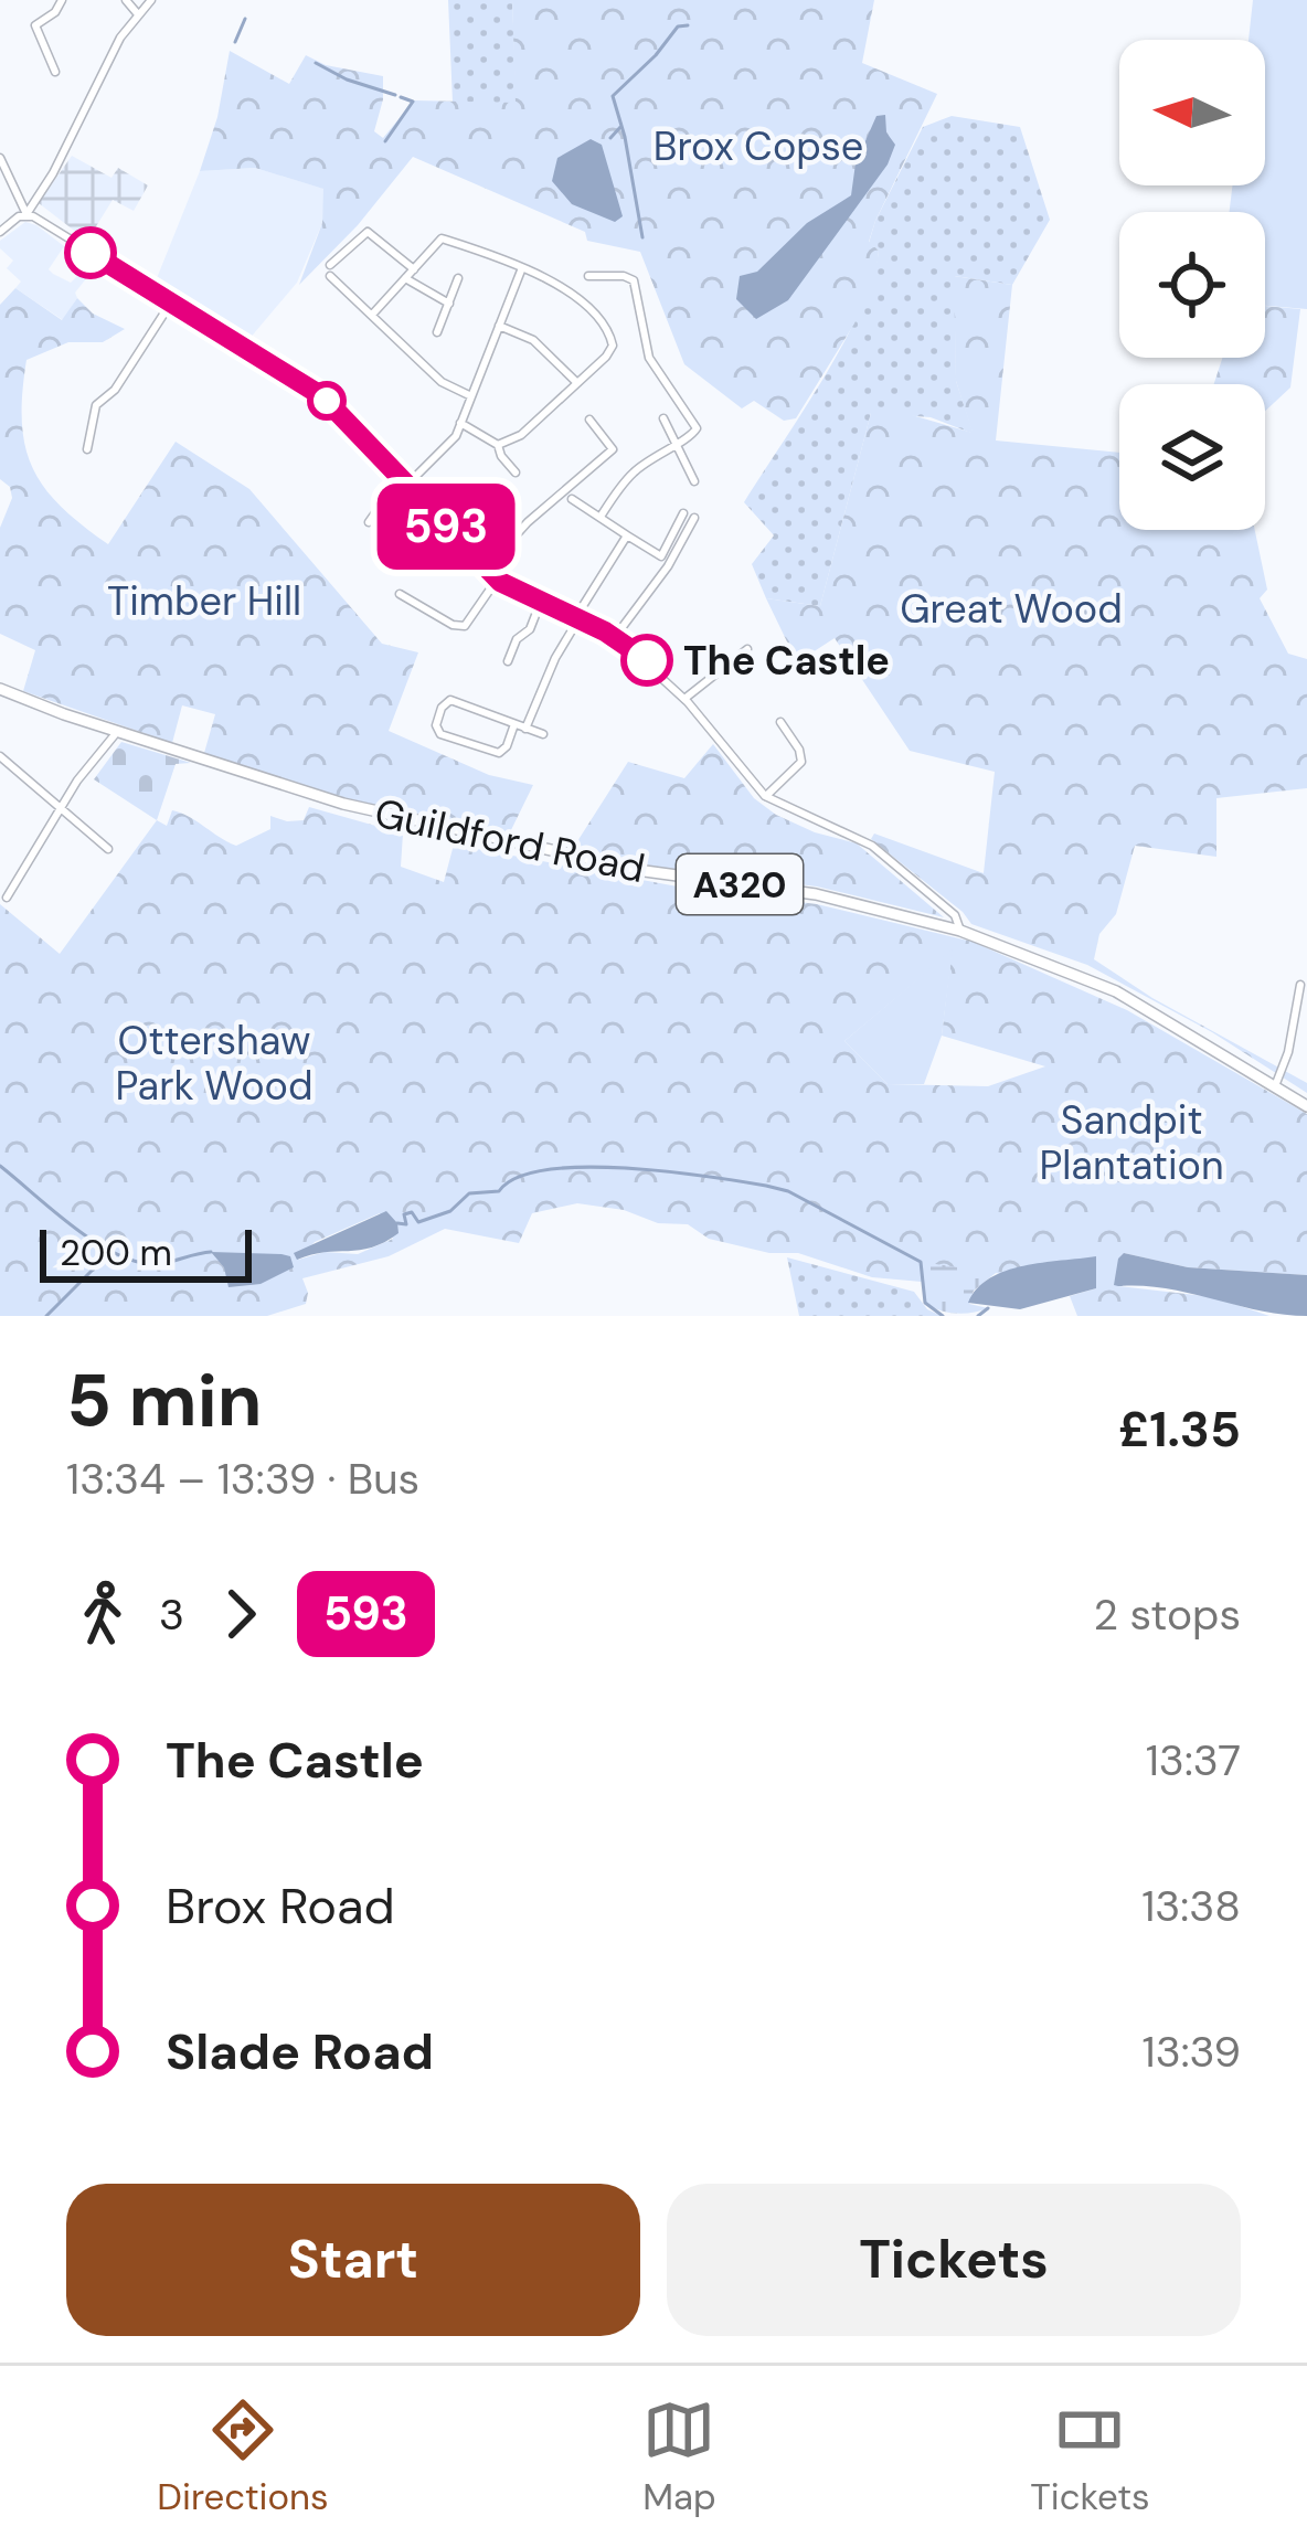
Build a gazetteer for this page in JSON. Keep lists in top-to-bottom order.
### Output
{
  "streets": {
    "main road": ["Guildford Road", "A320"]
  },
  "parks": [
    "Brox Copse",
    "Timber Hill",
    "Great Wood",
    "Ottershaw Park Wood",
    "Sandpit Plantation"
  ],
  "places": ["The Castle"],
  "lines": ["bus line 593"],
  "scale_bar": "200 m",
  "north": "left",
  "page": {
    "on_map": "593",
    "scale": "200 m",
    "heading": ["5 min", "13:34 – 13:39 · Bus", "£1.35"],
    "legs": ["3", "593", "2 stops"],
    "list": [
      {
        "name": "The Castle",
        "value": "13:37"
      },
      {
        "name": "Brox Road",
        "value": "13:38"
      },
      {
        "name": "Slade Road",
        "value": "13:39"
      }
    ],
    "buttons": ["Start", "Tickets"],
    "tabs": ["Directions", "Map", "Tickets"]
  }
}
